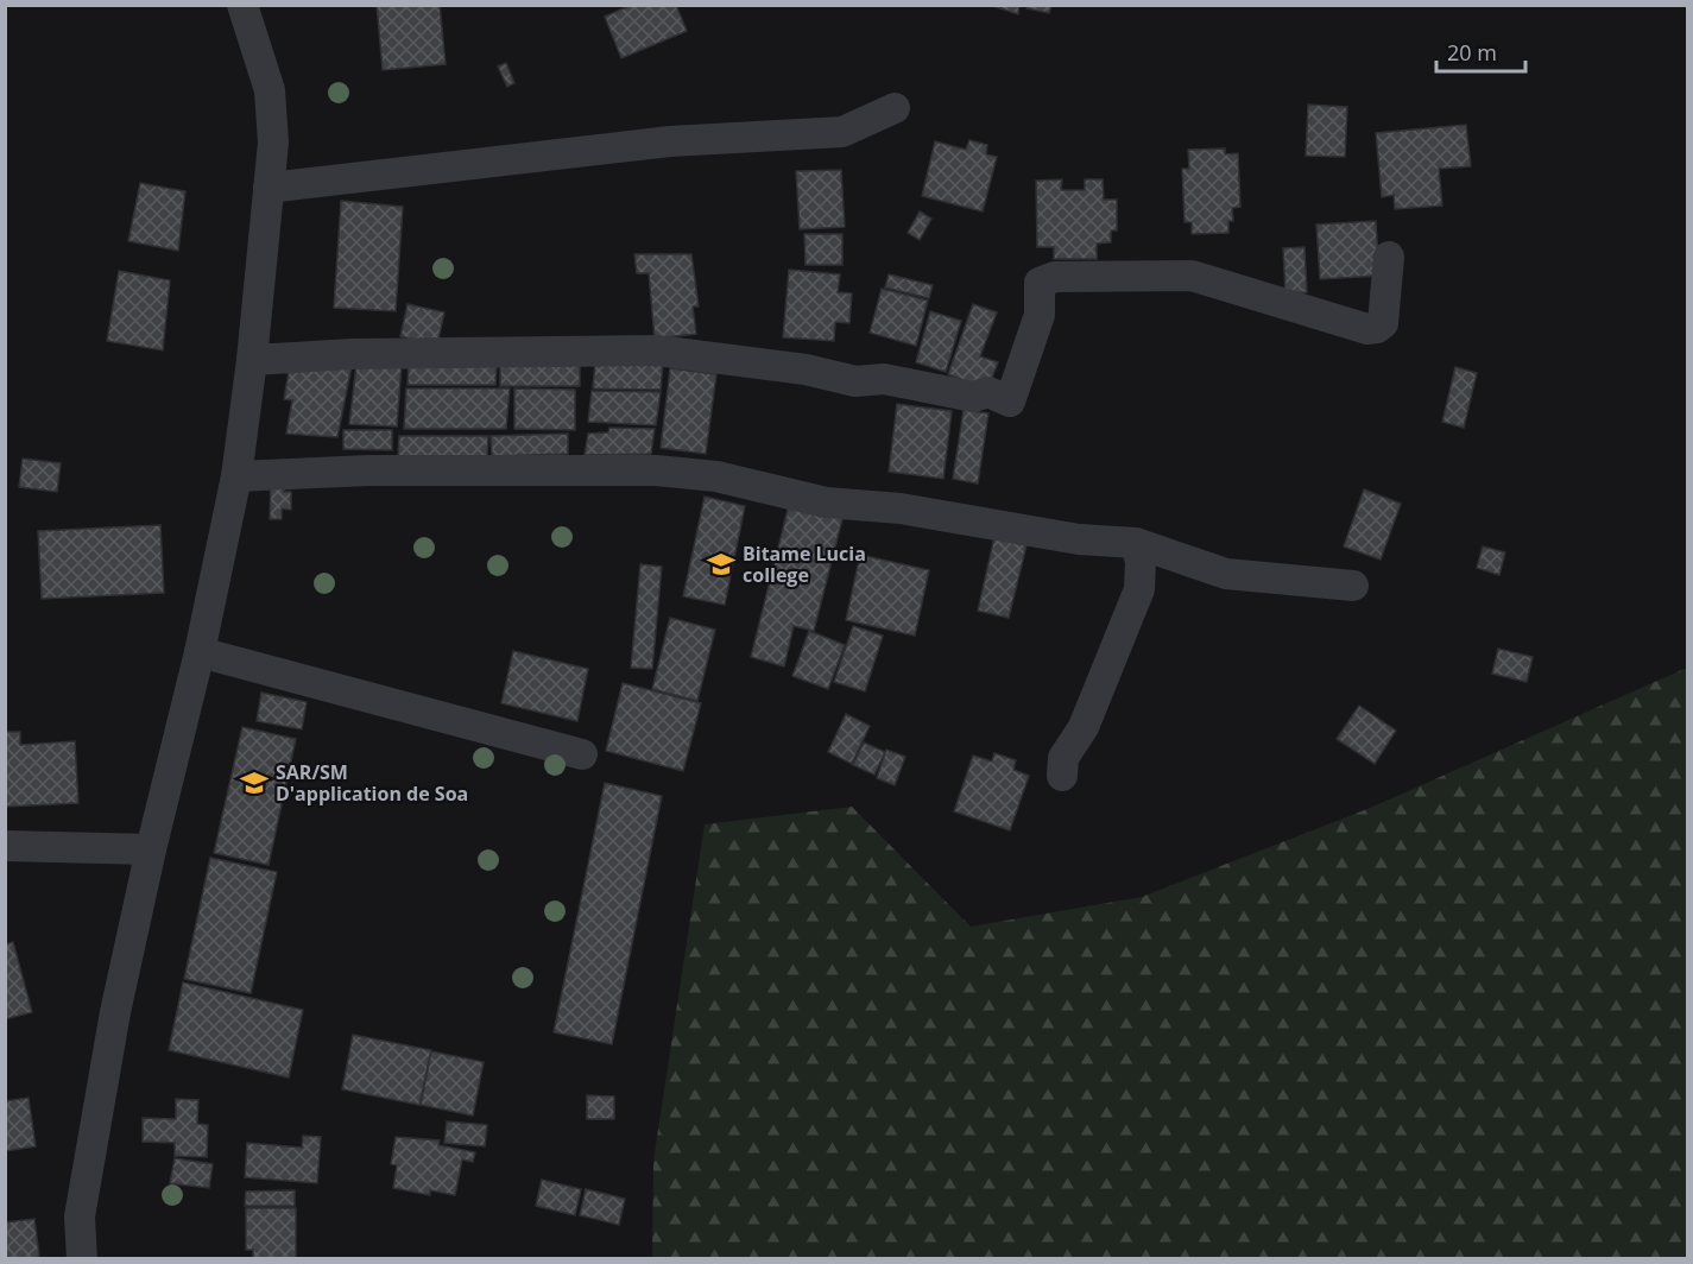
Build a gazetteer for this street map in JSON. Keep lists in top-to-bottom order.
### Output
{
  "places": {
    "school or university": ["Bitame Lucia college", "SAR/SM D'application de Soa"]
  },
  "scale_bar": "20 m"
}
